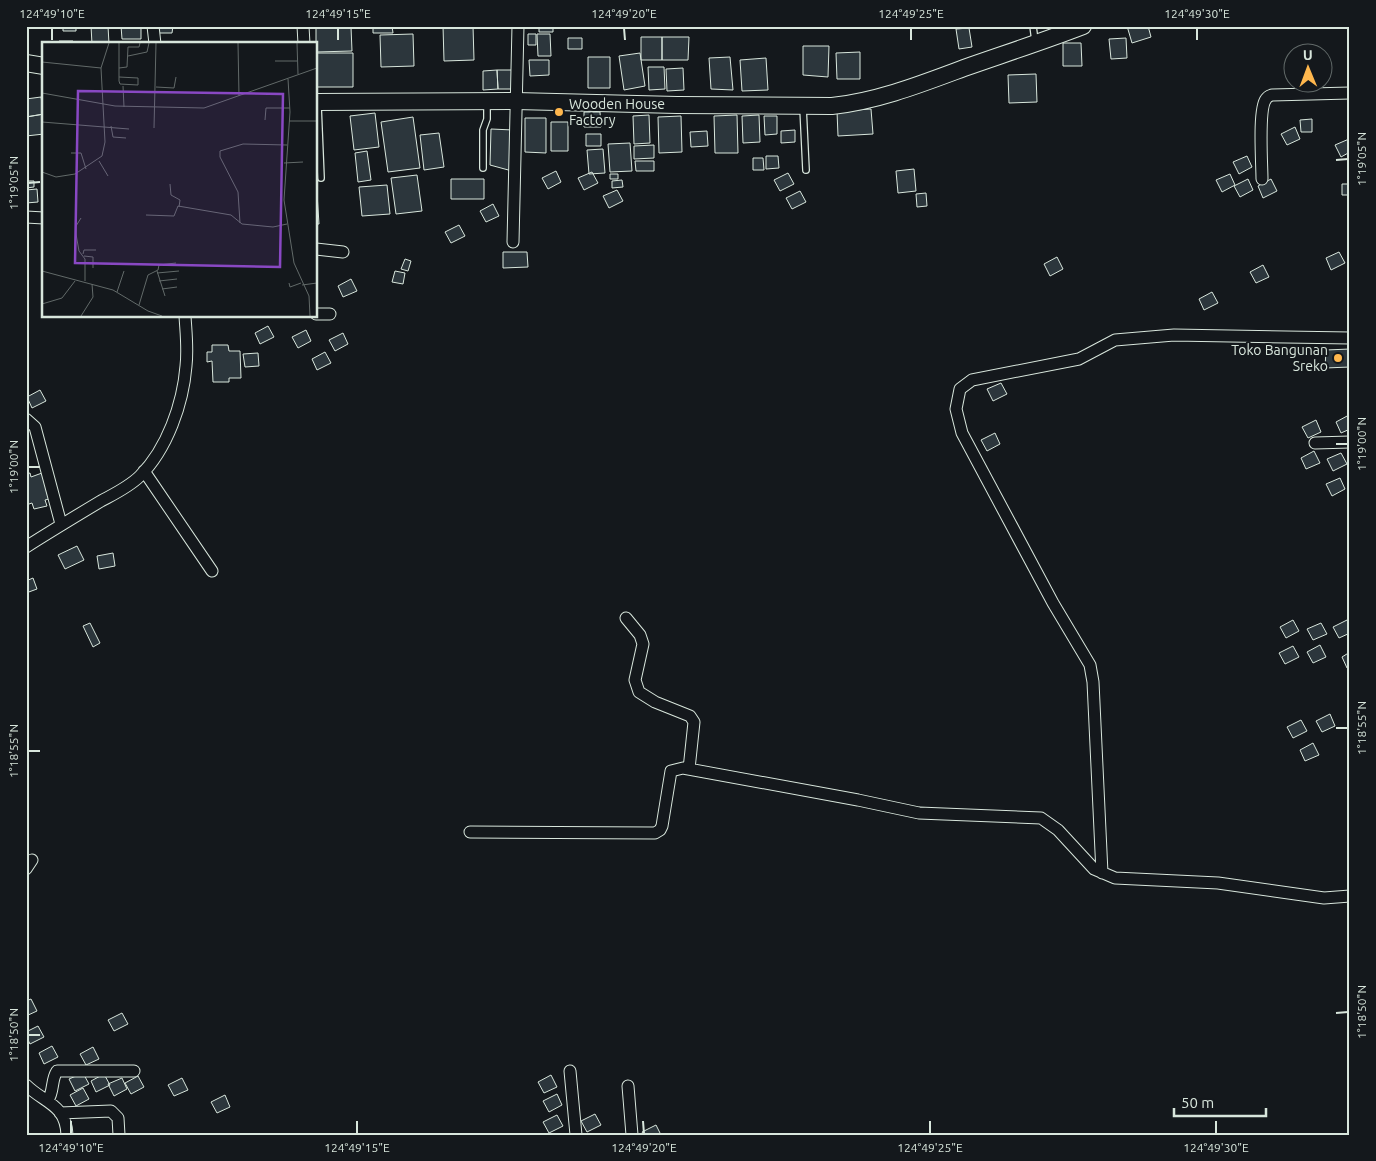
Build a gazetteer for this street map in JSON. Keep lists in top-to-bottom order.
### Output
{
  "places": ["Wooden House Factory", "Toko Bangunan Sreko"],
  "scale_bar": "50 m",
  "north": "top",
  "coordinates": [
    "124°49'10\"E",
    "124°49'15\"E",
    "124°49'20\"E",
    "124°49'25\"E",
    "124°49'30\"E",
    "1°19'05\"N",
    "1°19'00\"N",
    "1°18'55\"N",
    "1°18'50\"N"
  ]
}
